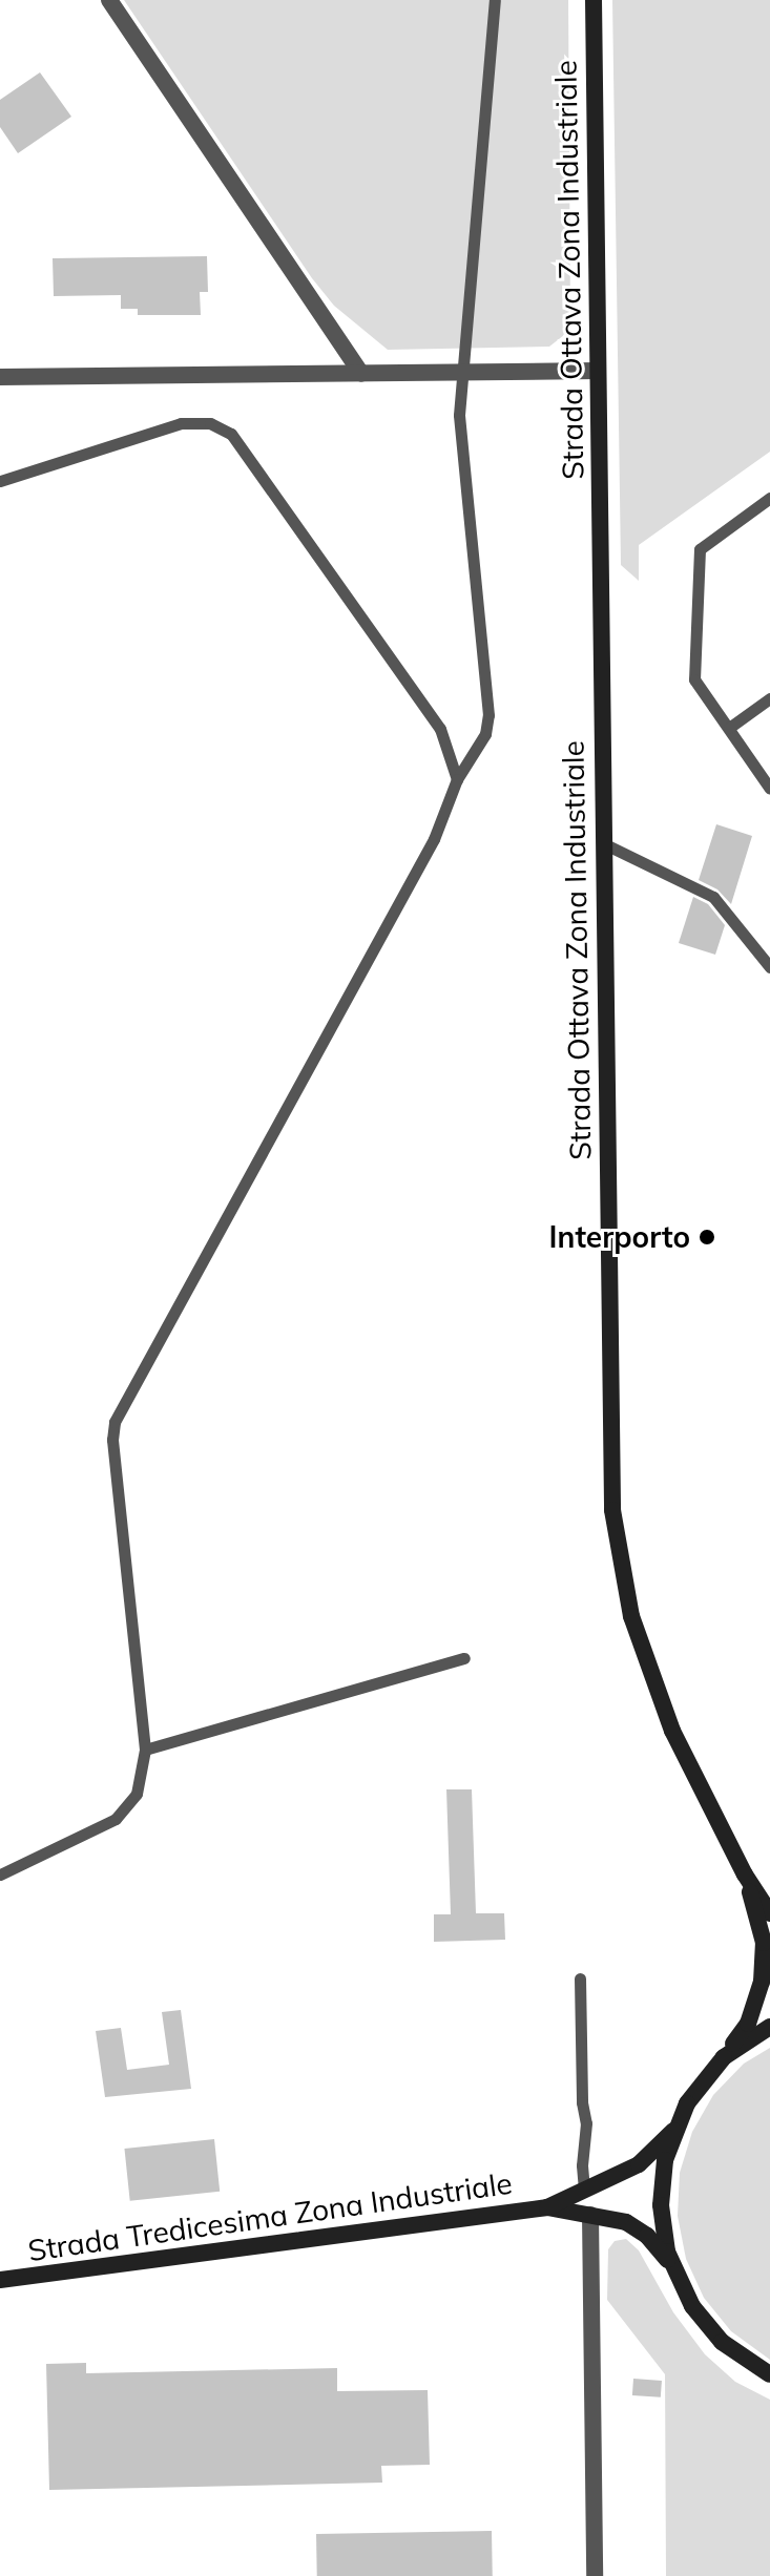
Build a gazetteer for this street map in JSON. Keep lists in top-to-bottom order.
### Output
{
  "streets": {
    "main road": ["Strada Ottava Zona Industriale", "Strada Tredicesima Zona Industriale"]
  },
  "places": ["Interporto"]
}
